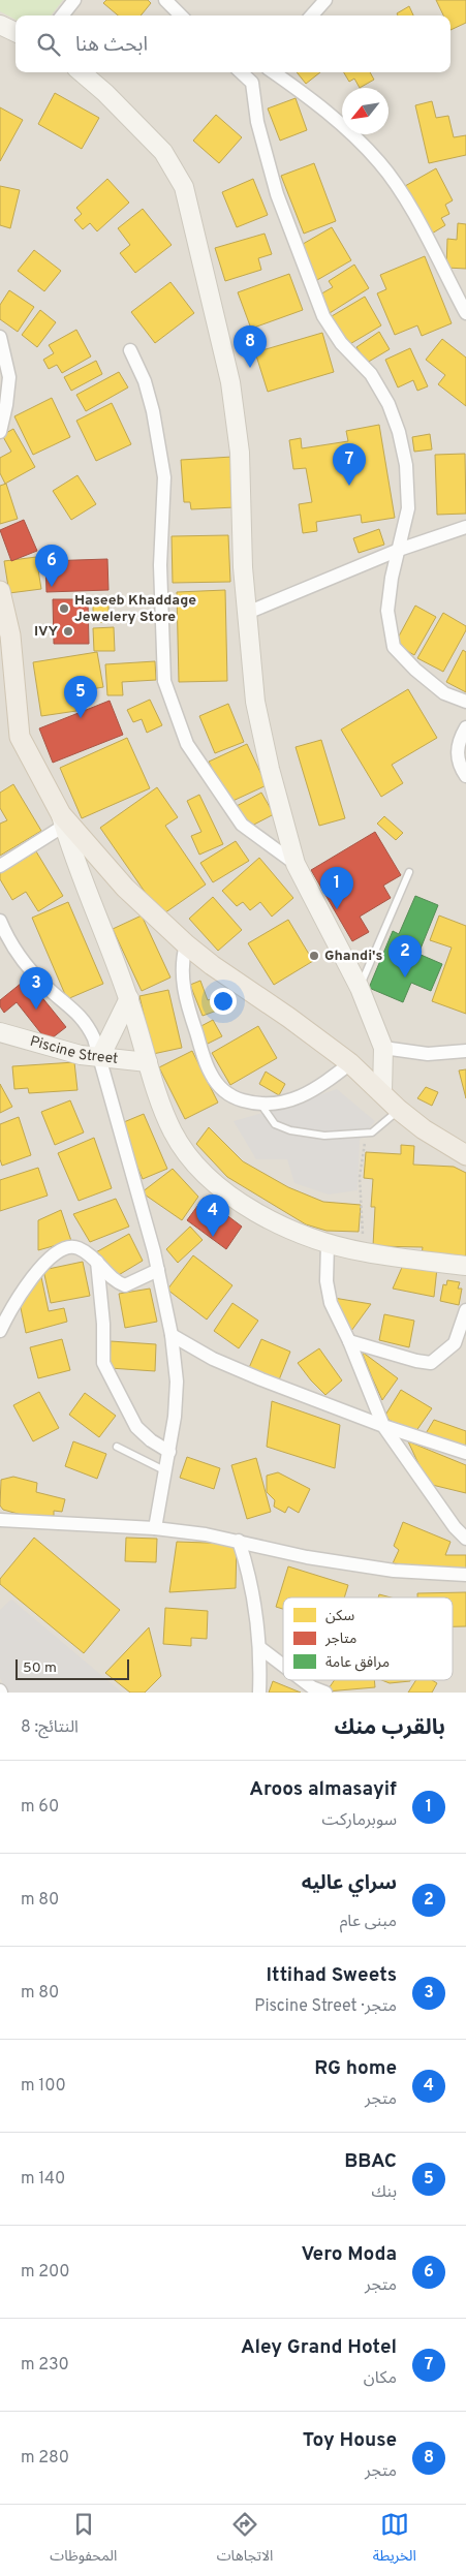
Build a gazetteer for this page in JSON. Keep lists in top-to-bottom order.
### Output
{
  "streets": {
    "main road": ["Piscine Street"]
  },
  "places": ["Haseeb Khaddage Jewelery Store", "IVY", "Ghandi's"],
  "legend": ["سكن", "متاجر", "مرافق عامة"],
  "scale_bar": "50 m",
  "north": "bottom left",
  "page": {
    "search": "ابحث هنا",
    "pins": [
      "8",
      "7",
      "6",
      "5",
      "1",
      "2",
      "3",
      "4"
    ],
    "scale": "50 m",
    "heading": ["بالقرب منك", "النتائج: 8"],
    "list": [
      {
        "mark": "1",
        "name": "Aroos almasayif",
        "note": "سوبرماركت",
        "value": "60 m"
      },
      {
        "mark": "2",
        "name": "سراي عاليه",
        "note": "مبنى عام",
        "value": "80 m"
      },
      {
        "mark": "3",
        "name": "Ittihad Sweets",
        "note": "متجر · Piscine Street",
        "value": "80 m"
      },
      {
        "mark": "4",
        "name": "RG home",
        "note": "متجر",
        "value": "100 m"
      },
      {
        "mark": "5",
        "name": "BBAC",
        "note": "بنك",
        "value": "140 m"
      },
      {
        "mark": "6",
        "name": "Vero Moda",
        "note": "متجر",
        "value": "200 m"
      },
      {
        "mark": "7",
        "name": "Aley Grand Hotel",
        "note": "مكان",
        "value": "230 m"
      },
      {
        "mark": "8",
        "name": "Toy House",
        "note": "متجر",
        "value": "280 m"
      }
    ],
    "nav": ["الخريطة", "الاتجاهات", "المحفوظات"]
  }
}
